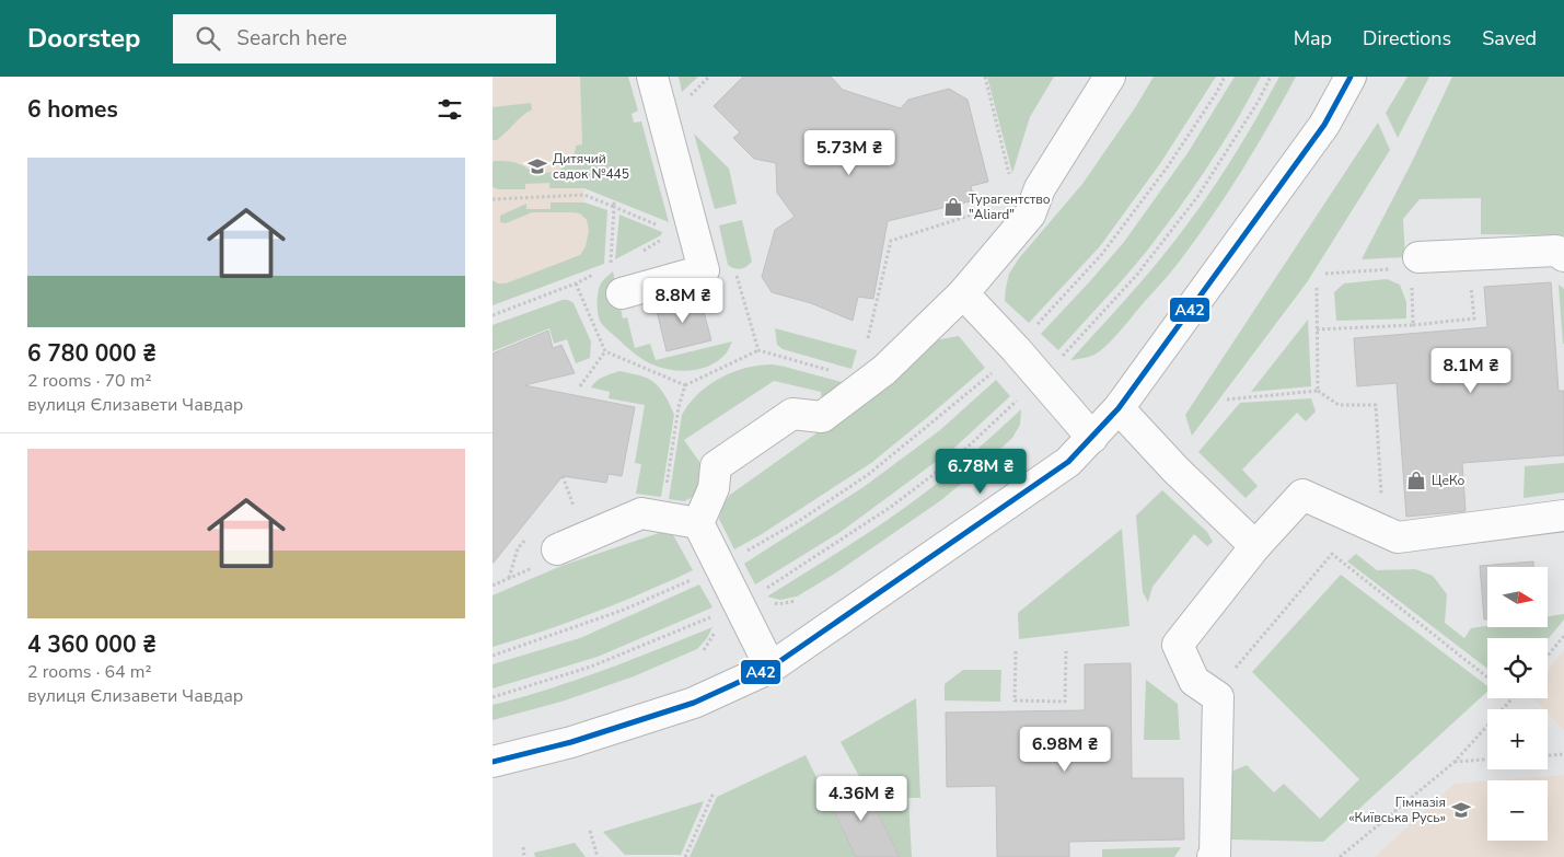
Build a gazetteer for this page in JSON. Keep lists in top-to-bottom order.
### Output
{
  "places": {
    "school or university": ["Дитячий садок №445", "Гімназія «Київська Русь»"],
    "shop": ["Турагентство \"Aliard\"", "ЦеКо"]
  },
  "lines": ["transit line А42"],
  "north": "right",
  "page": {
    "header": "Doorstep",
    "search": "Search here",
    "nav": ["Map", "Directions", "Saved"],
    "heading": "6 homes",
    "price": [
      "5.73M ₴",
      "8.8M ₴",
      "8.1M ₴",
      "6.78M ₴",
      "6.98M ₴",
      "4.36M ₴"
    ],
    "list": [
      {
        "name": "6 780 000 ₴",
        "note": "2 rooms · 70 m² · вулиця Єлизавети Чавдар"
      },
      {
        "name": "4 360 000 ₴",
        "note": "2 rooms · 64 m² · вулиця Єлизавети Чавдар"
      }
    ],
    "map_buttons": ["+", "−"]
  }
}
